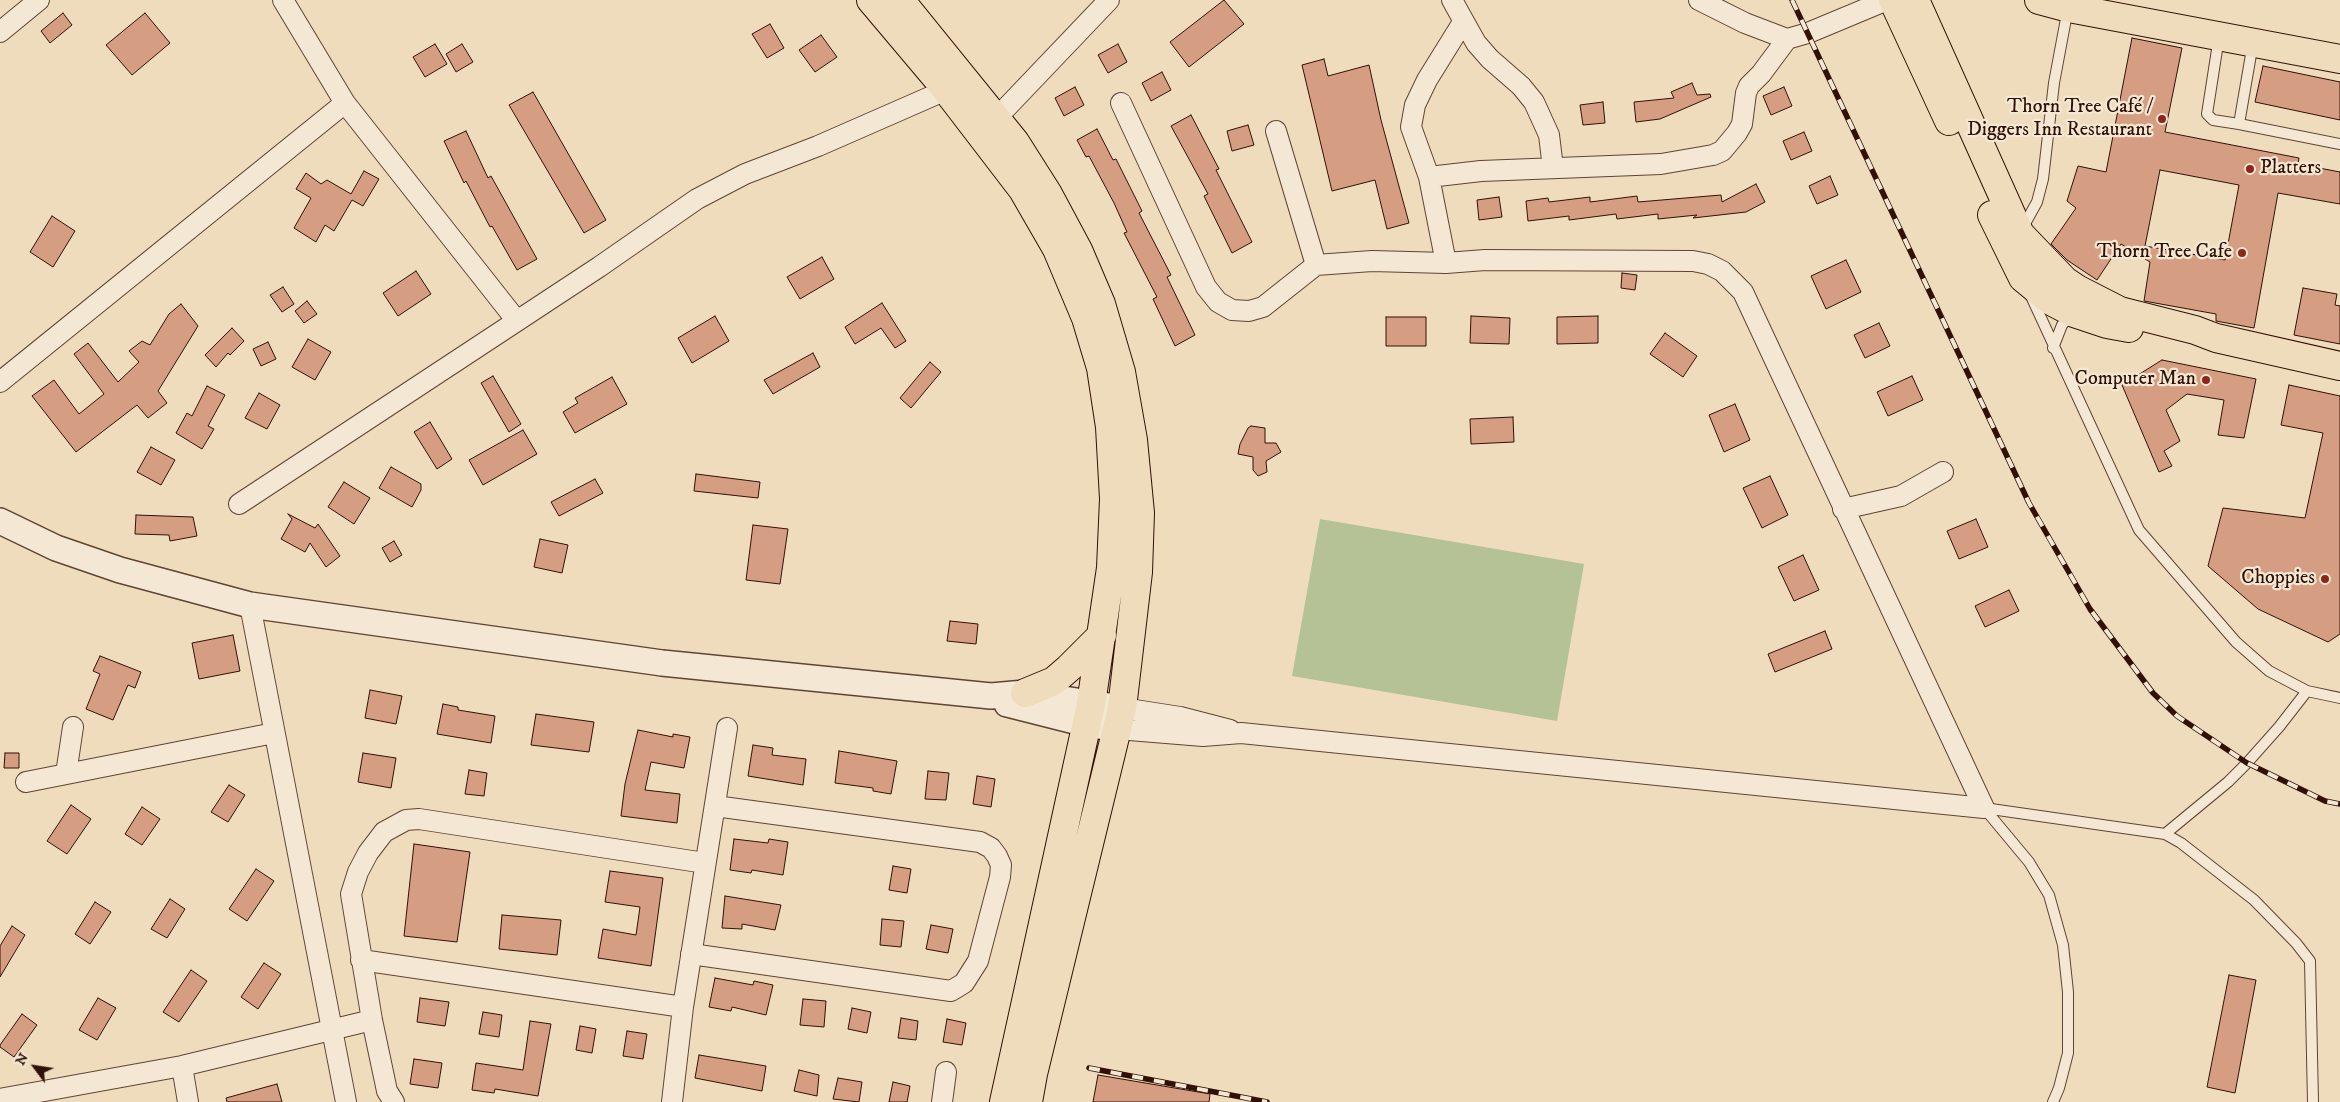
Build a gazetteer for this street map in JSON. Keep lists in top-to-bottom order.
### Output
{
  "places": [
    "Thorn Tree Café / Diggers Inn Restaurant",
    "Platters",
    "Thorn Tree Cafe",
    "Computer Man",
    "Choppies"
  ],
  "north": "top left"
}
